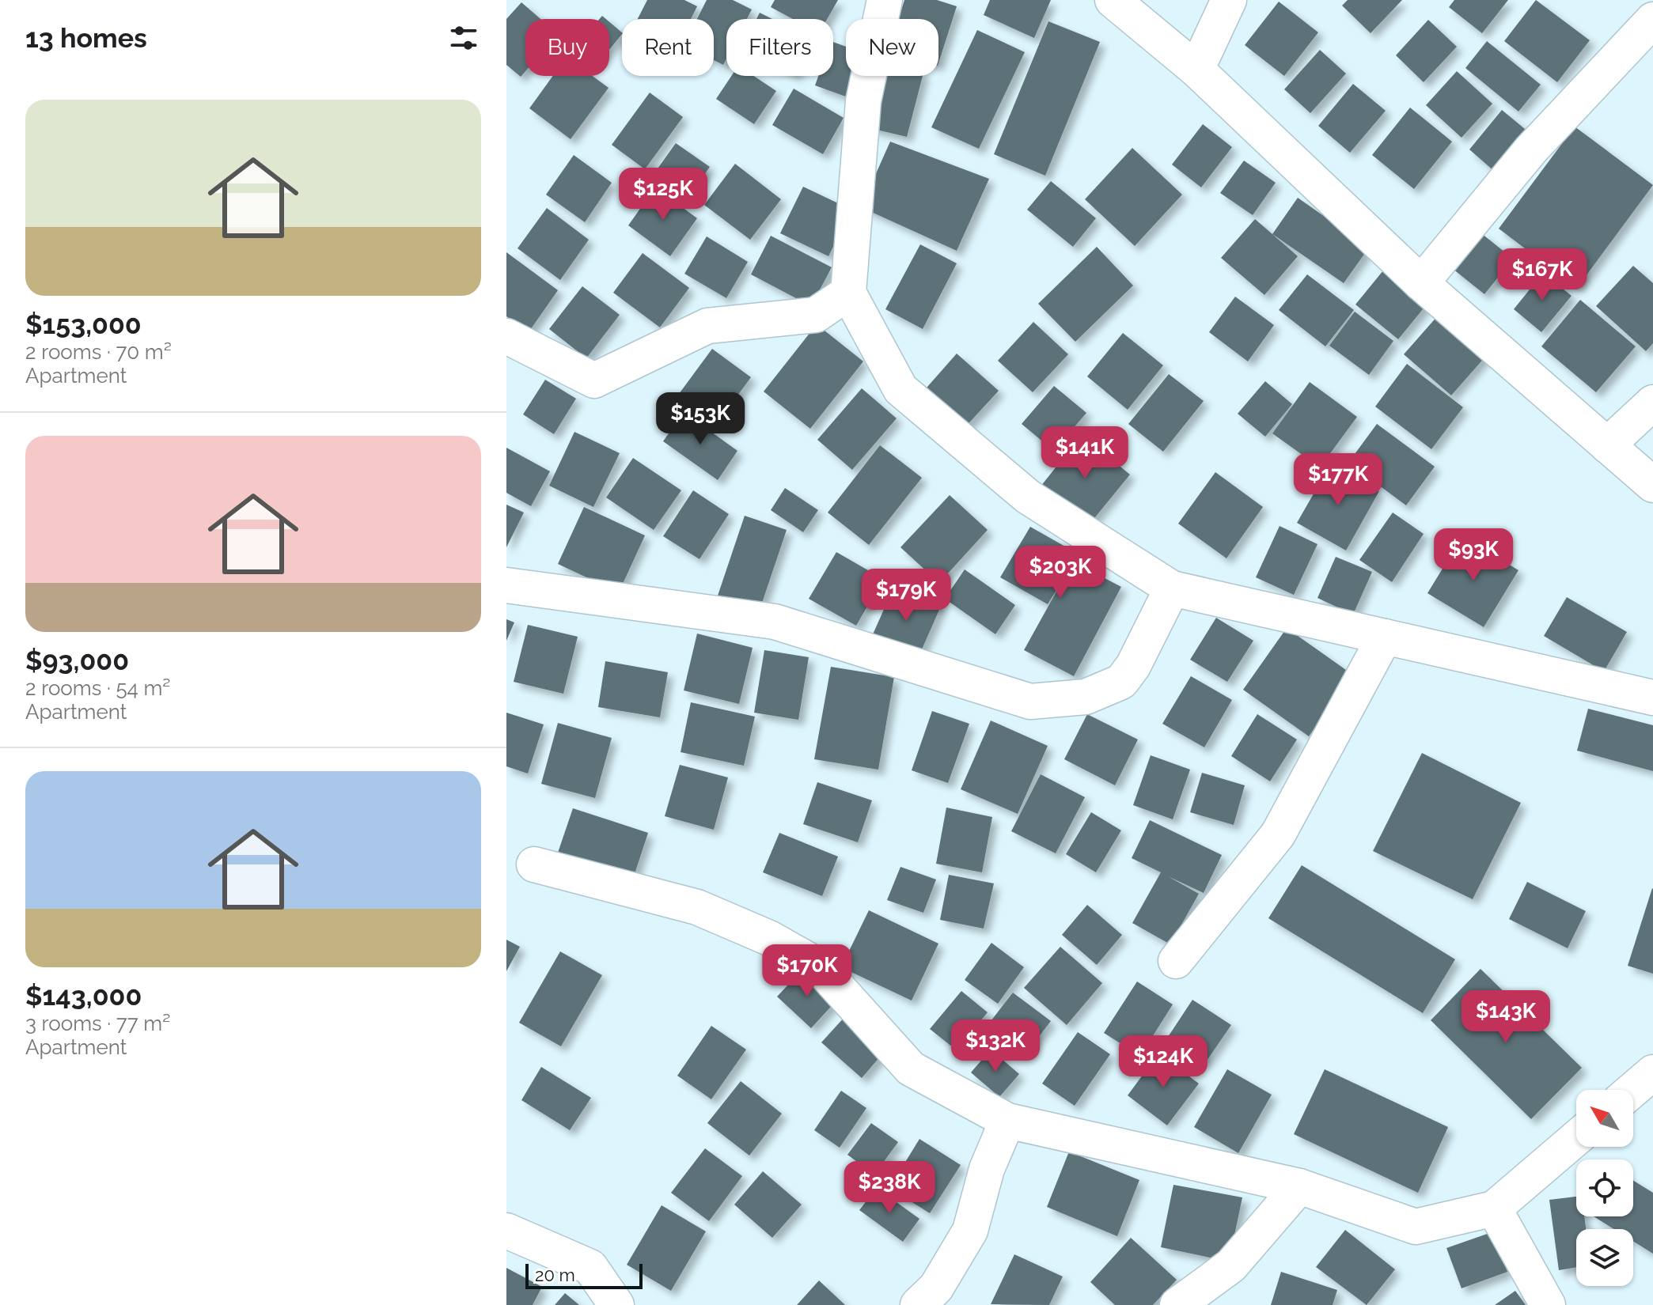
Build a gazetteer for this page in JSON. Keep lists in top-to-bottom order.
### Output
{
  "scale_bar": "20 m",
  "north": "top left",
  "page": {
    "heading": "13 homes",
    "chip": [
      "Buy",
      "Rent",
      "Filters",
      "New"
    ],
    "list": [
      {
        "name": "$153,000",
        "note": "2 rooms · 70 m² · Apartment"
      },
      {
        "name": "$93,000",
        "note": "2 rooms · 54 m² · Apartment"
      },
      {
        "name": "$143,000",
        "note": "3 rooms · 77 m² · Apartment"
      }
    ],
    "price": [
      "$125K",
      "$167K",
      "$153K",
      "$141K",
      "$177K",
      "$93K",
      "$203K",
      "$179K",
      "$170K",
      "$143K",
      "$132K",
      "$124K",
      "$238K"
    ],
    "scale": "20 m"
  }
}
